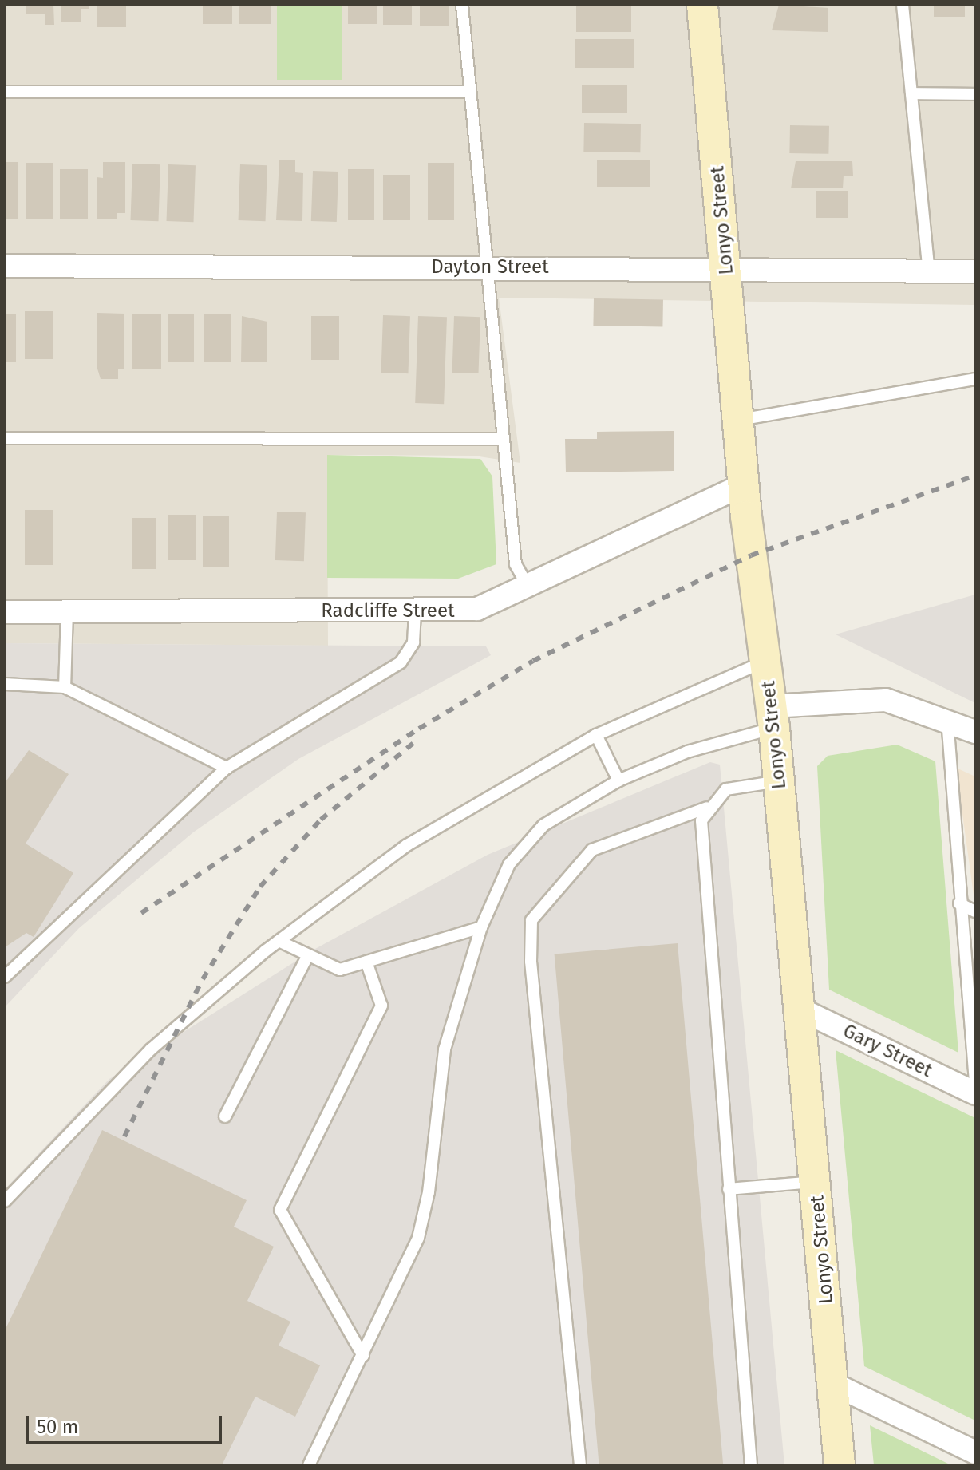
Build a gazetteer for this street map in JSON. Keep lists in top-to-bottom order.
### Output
{
  "streets": {
    "street": [
      "Lonyo Street",
      "Dayton Street",
      "Radcliffe Street",
      "Gary Street"
    ]
  },
  "crossings": [
    ["Lonyo Street", "Dayton Street"],
    ["Lonyo Street", "Radcliffe Street"],
    ["Lonyo Street", "Gary Street"]
  ],
  "scale_bar": "50 m"
}
